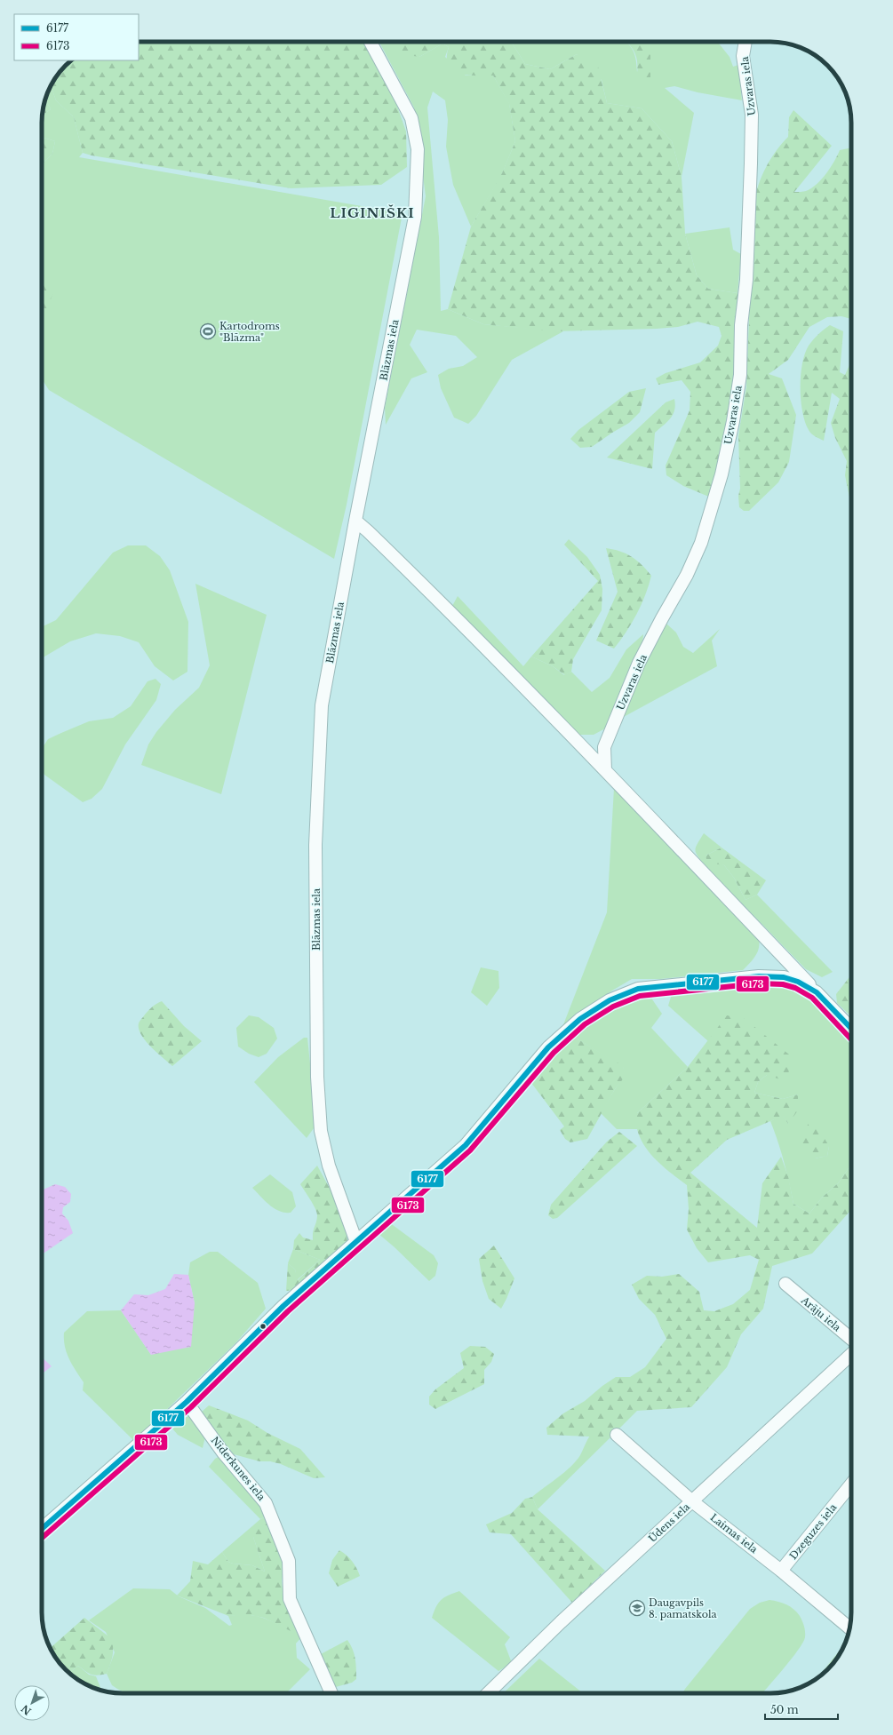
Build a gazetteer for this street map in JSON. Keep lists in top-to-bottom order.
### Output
{
  "streets": {
    "street": [
      "Uzvaras iela",
      "Blāzmas iela",
      "Arāju iela",
      "Niderkunes iela",
      "Ūdens iela",
      "Dzeguzes iela",
      "Laimas iela"
    ]
  },
  "crossings": [
    ["Ūdens iela", "Laimas iela"],
    ["Dzeguzes iela", "Laimas iela"]
  ],
  "districts": ["LIGINIŠKI"],
  "places": {
    "sports": ["Kartodroms \"Blāzma\""],
    "school or university": ["Daugavpils 8. pamatskola"]
  },
  "lines": ["transit line 6177", "transit line 6173"],
  "legend": ["6177", "6173"],
  "scale_bar": "50 m",
  "north": "bottom left"
}
